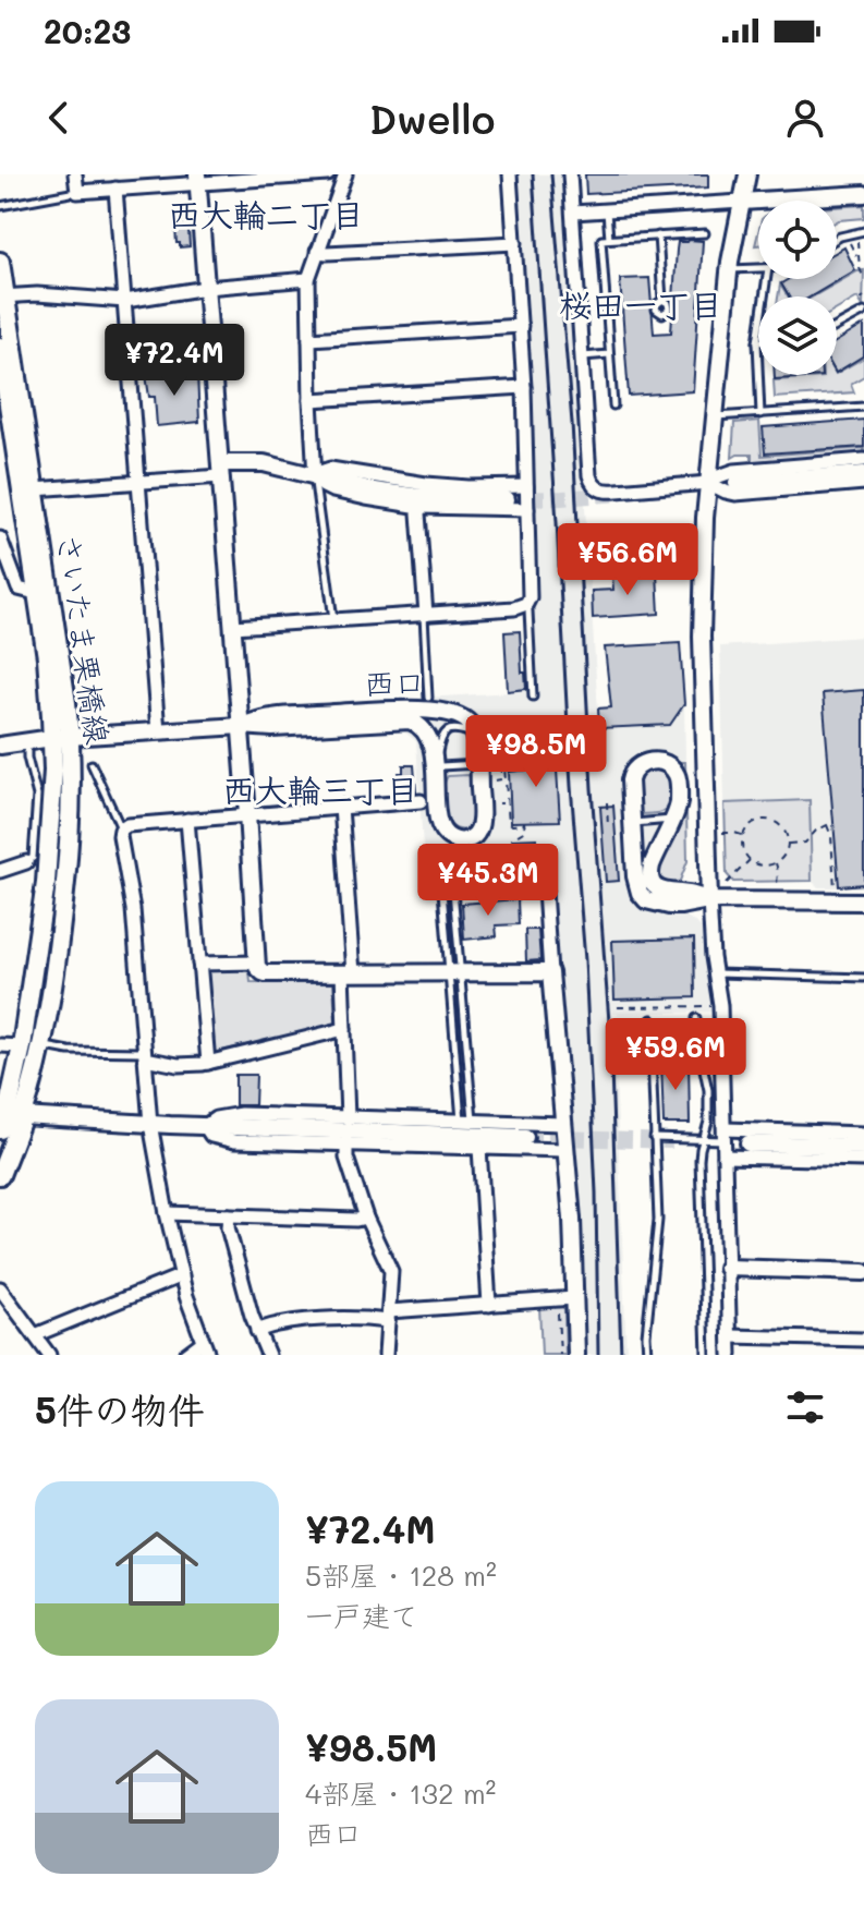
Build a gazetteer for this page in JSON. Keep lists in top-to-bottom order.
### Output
{
  "streets": {
    "main road": ["さいたま栗橋線"],
    "street": ["西口"]
  },
  "districts": ["西大輪二丁目", "桜田一丁目", "西大輪三丁目"],
  "page": {
    "status": "20:23",
    "header": "Dwello",
    "price": [
      "¥72.4M",
      "¥56.6M",
      "¥98.5M",
      "¥45.3M",
      "¥59.6M"
    ],
    "heading": "5件の物件",
    "list": [
      {
        "name": "¥72.4M",
        "note": "5部屋 · 128 m² · 一戸建て"
      },
      {
        "name": "¥98.5M",
        "note": "4部屋 · 132 m² · 西口"
      }
    ]
  }
}
